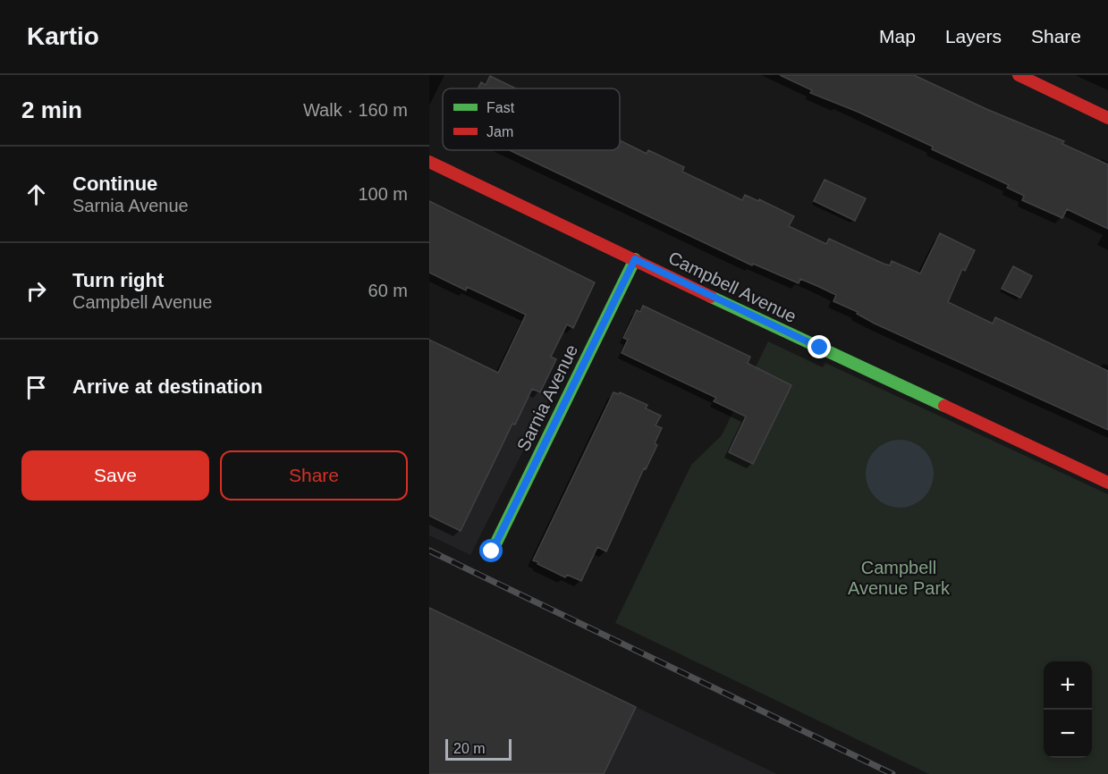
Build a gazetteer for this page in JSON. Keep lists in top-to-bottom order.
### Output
{
  "streets": {
    "street": ["Campbell Avenue", "Sarnia Avenue"]
  },
  "crossings": [
    ["Campbell Avenue", "Sarnia Avenue"]
  ],
  "parks": ["Campbell Avenue Park"],
  "legend": ["Fast", "Jam"],
  "scale_bar": "20 m",
  "page": {
    "header": "Kartio",
    "nav": ["Map", "Layers", "Share"],
    "heading": ["2 min", "Walk · 160 m"],
    "list": [
      ["Continue", "Sarnia Avenue", "100 m"],
      ["Turn right", "Campbell Avenue", "60 m"],
      "Arrive at destination"
    ],
    "buttons": ["Save", "Share"],
    "map_buttons": ["+", "−"],
    "scale": "20 m"
  }
}
